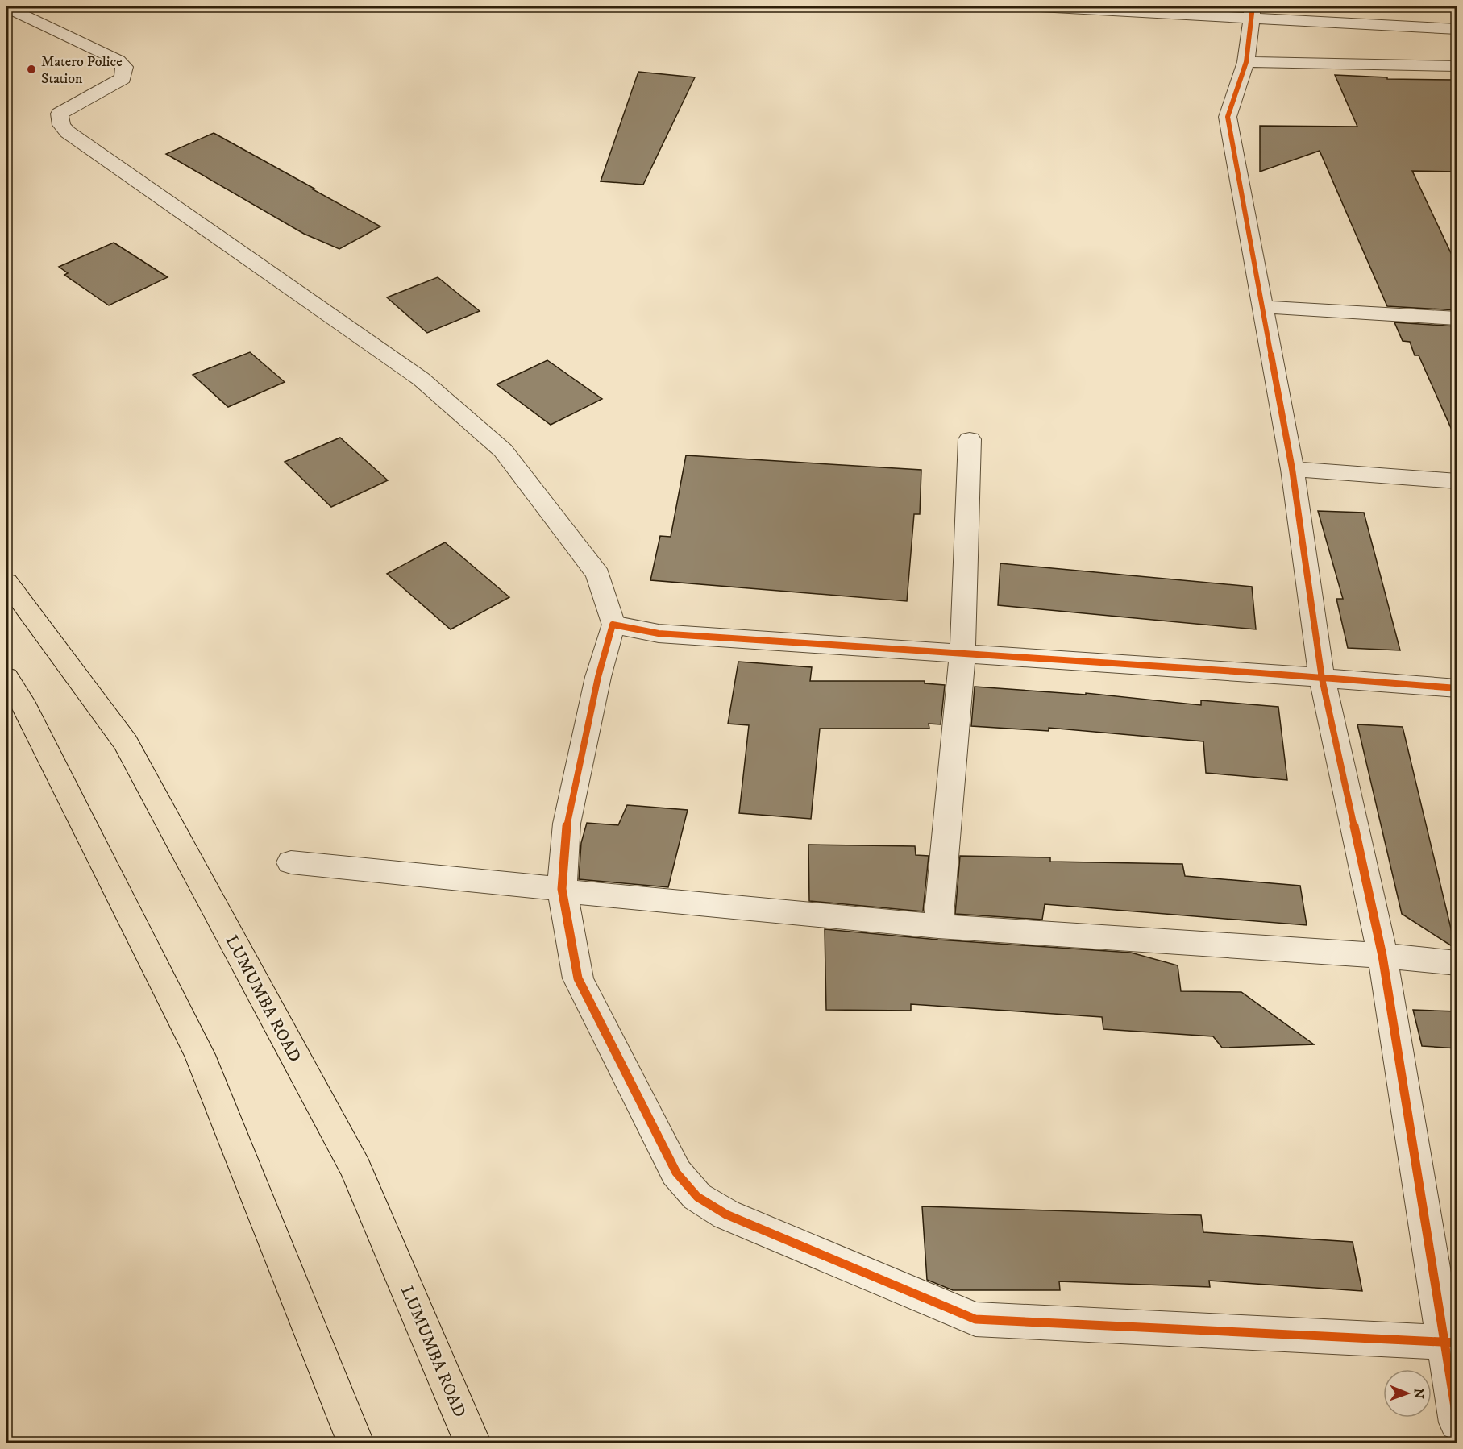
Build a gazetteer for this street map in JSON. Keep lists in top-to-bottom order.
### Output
{
  "streets": {
    "main road": ["LUMUMBA ROAD"]
  },
  "places": ["Matero Police Station"],
  "north": "right"
}
